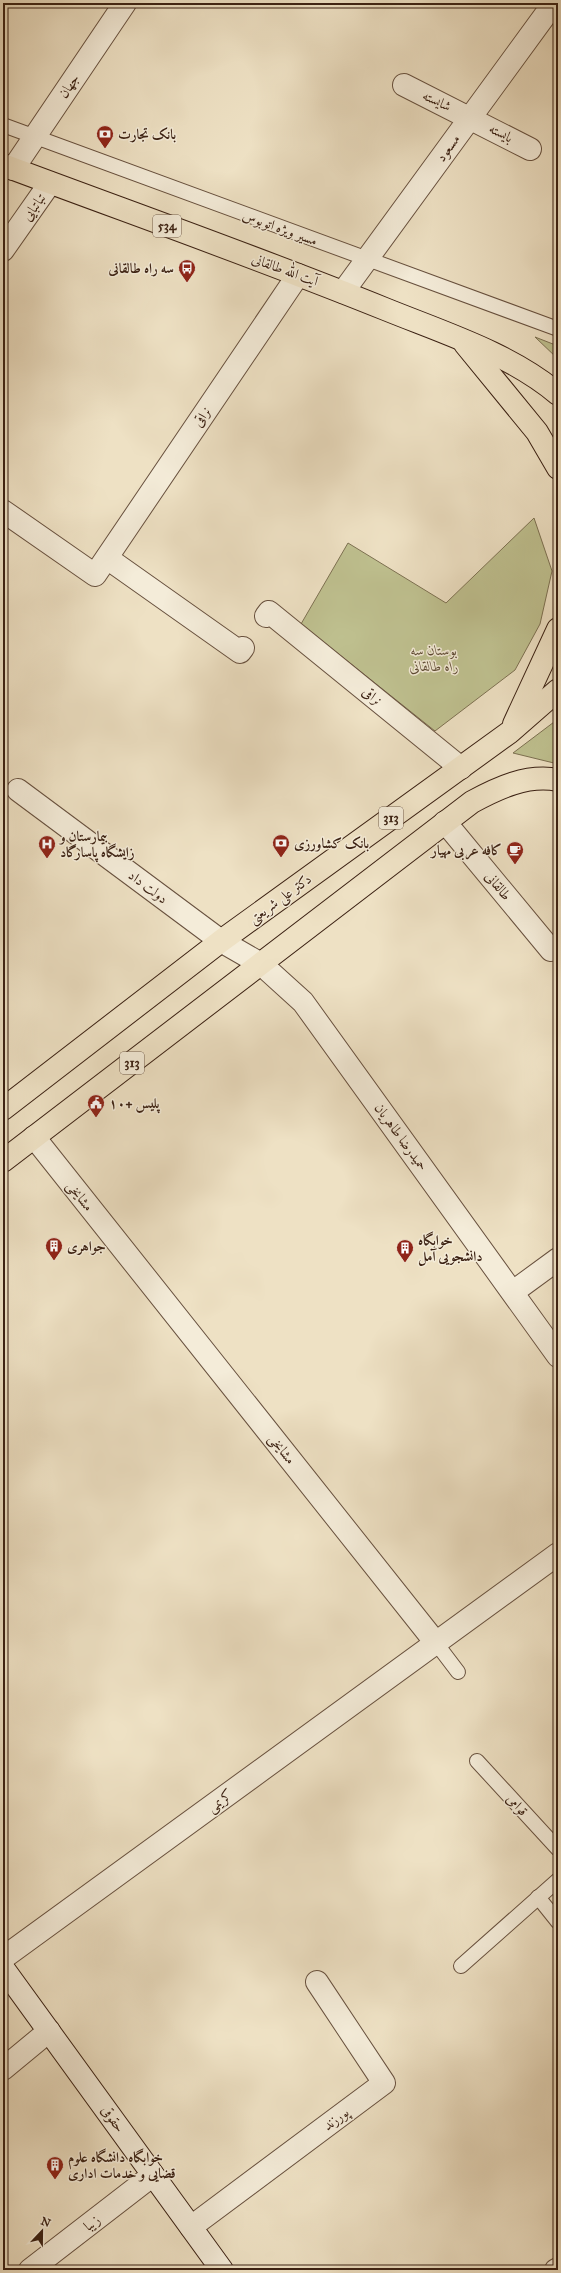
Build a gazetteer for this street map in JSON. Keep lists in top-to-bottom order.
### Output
{
  "streets": {
    "main road": [
      "534",
      "آیت الله طالقانی",
      "313",
      "دکتر علی شریعتی"
    ],
    "street": [
      "جهان",
      "شایسته",
      "بایسته",
      "مسعود",
      "تباتبایی",
      "نراقی",
      "طالقانی",
      "دولت داد",
      "حمیدرضا طاهریان",
      "مشایخی",
      "کریمی",
      "حقوقی",
      "پورزند",
      "زیبا"
    ],
    "lane": ["مسیر ویژه اتوبوس", "قوامی"]
  },
  "crossings": [
    ["جهان", "مسیر ویژه اتوبوس"],
    ["جهان", "آیت الله طالقانی"],
    ["شایسته", "بایسته"],
    ["شایسته", "مسعود"],
    ["بایسته", "مسعود"],
    ["مسعود", "مسیر ویژه اتوبوس"],
    ["مسعود", "آیت الله طالقانی"],
    ["تباتبایی", "آیت الله طالقانی"],
    ["آیت الله طالقانی", "نراقی"],
    ["نراقی", "دکتر علی شریعتی"],
    ["313", "طالقانی"],
    ["313", "حمیدرضا طاهریان"],
    ["313", "مشایخی"],
    ["دولت داد", "دکتر علی شریعتی"],
    ["دولت داد", "حمیدرضا طاهریان"],
    ["دکتر علی شریعتی", "حمیدرضا طاهریان"],
    ["مشایخی", "کریمی"],
    ["حقوقی", "پورزند"],
    ["حقوقی", "زیبا"]
  ],
  "parks": ["بوستان سه راه طالقانی"],
  "places": {
    "bank": ["بانک تجارت", "بانک کشاورزی"],
    "bus stop": ["سه راه طالقانی"],
    "hospital": ["بیمارستان و زایشگاه پاسارگاد"],
    "cafe": ["کافه عربی مهیار"],
    "public building": ["پلیس +۱۰"],
    "building": ["جواهری", "خوابگاه دانشجویی آمل", "خوابگاه دانشگاه علوم قضایی و خدمات اداری"]
  },
  "north": "top"
}
